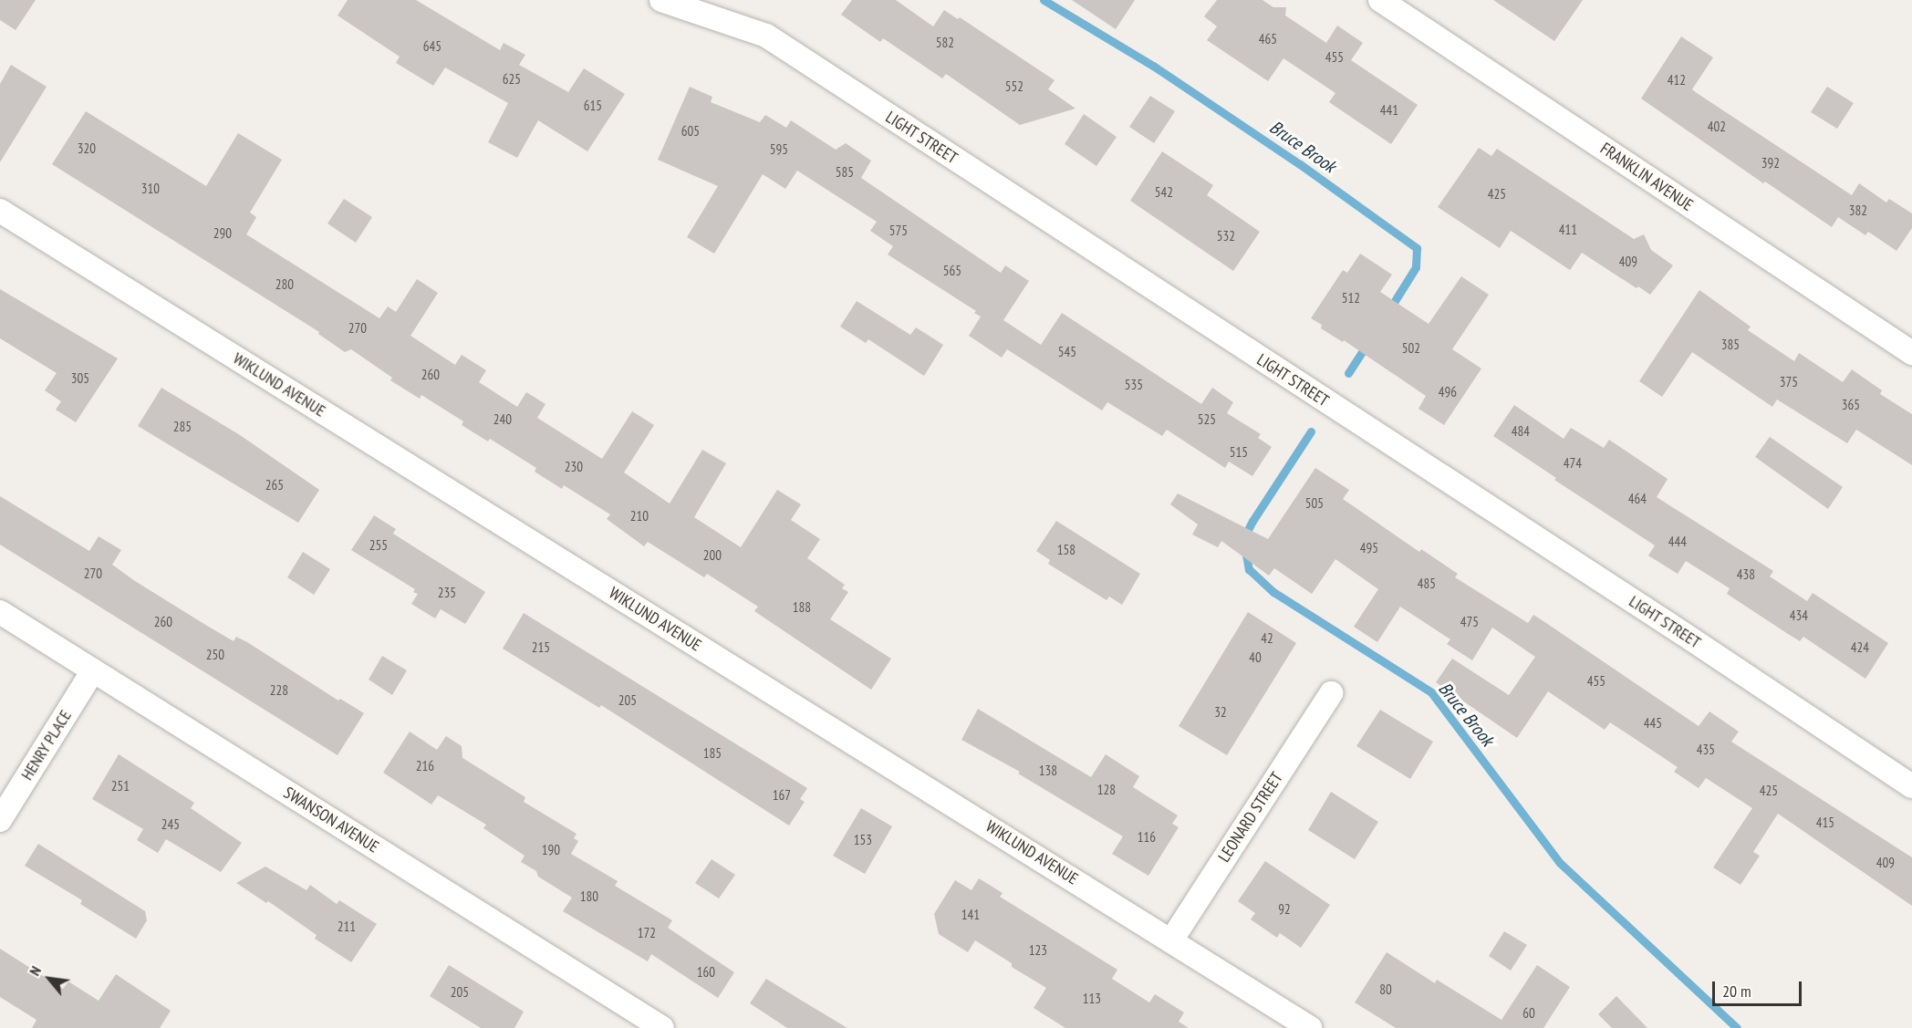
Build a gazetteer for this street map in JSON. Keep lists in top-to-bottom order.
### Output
{
  "streets": {
    "street": [
      "LIGHT STREET",
      "FRANKLIN AVENUE",
      "WIKLUND AVENUE",
      "HENRY PLACE",
      "LEONARD STREET",
      "SWANSON AVENUE"
    ]
  },
  "crossings": [
    ["WIKLUND AVENUE", "LEONARD STREET"],
    ["HENRY PLACE", "SWANSON AVENUE"]
  ],
  "water": ["Bruce Brook"],
  "house_numbers": [
    "465",
    "582",
    "645",
    "455",
    "625",
    "412",
    "552",
    "615",
    "441",
    "402",
    "605",
    "320",
    "595",
    "392",
    "585",
    "310",
    "542",
    "425",
    "382",
    "411",
    "575",
    "290",
    "532",
    "409",
    "565",
    "280",
    "512",
    "270",
    "385",
    "502",
    "545",
    "260",
    "305",
    "375",
    "535",
    "496",
    "365",
    "240",
    "525",
    "285",
    "484",
    "515",
    "474",
    "230",
    "265",
    "464",
    "505",
    "210",
    "444",
    "255",
    "495",
    "158",
    "200",
    "270",
    "438",
    "485",
    "235",
    "188",
    "434",
    "260",
    "475",
    "42",
    "215",
    "424",
    "250",
    "40",
    "455",
    "228",
    "205",
    "32",
    "445",
    "435",
    "185",
    "216",
    "138",
    "251",
    "128",
    "425",
    "167",
    "415",
    "245",
    "116",
    "153",
    "190",
    "409",
    "180",
    "92",
    "141",
    "211",
    "172",
    "123",
    "160",
    "80",
    "205",
    "113",
    "60"
  ],
  "scale_bar": "20 m",
  "north": "top left"
}
